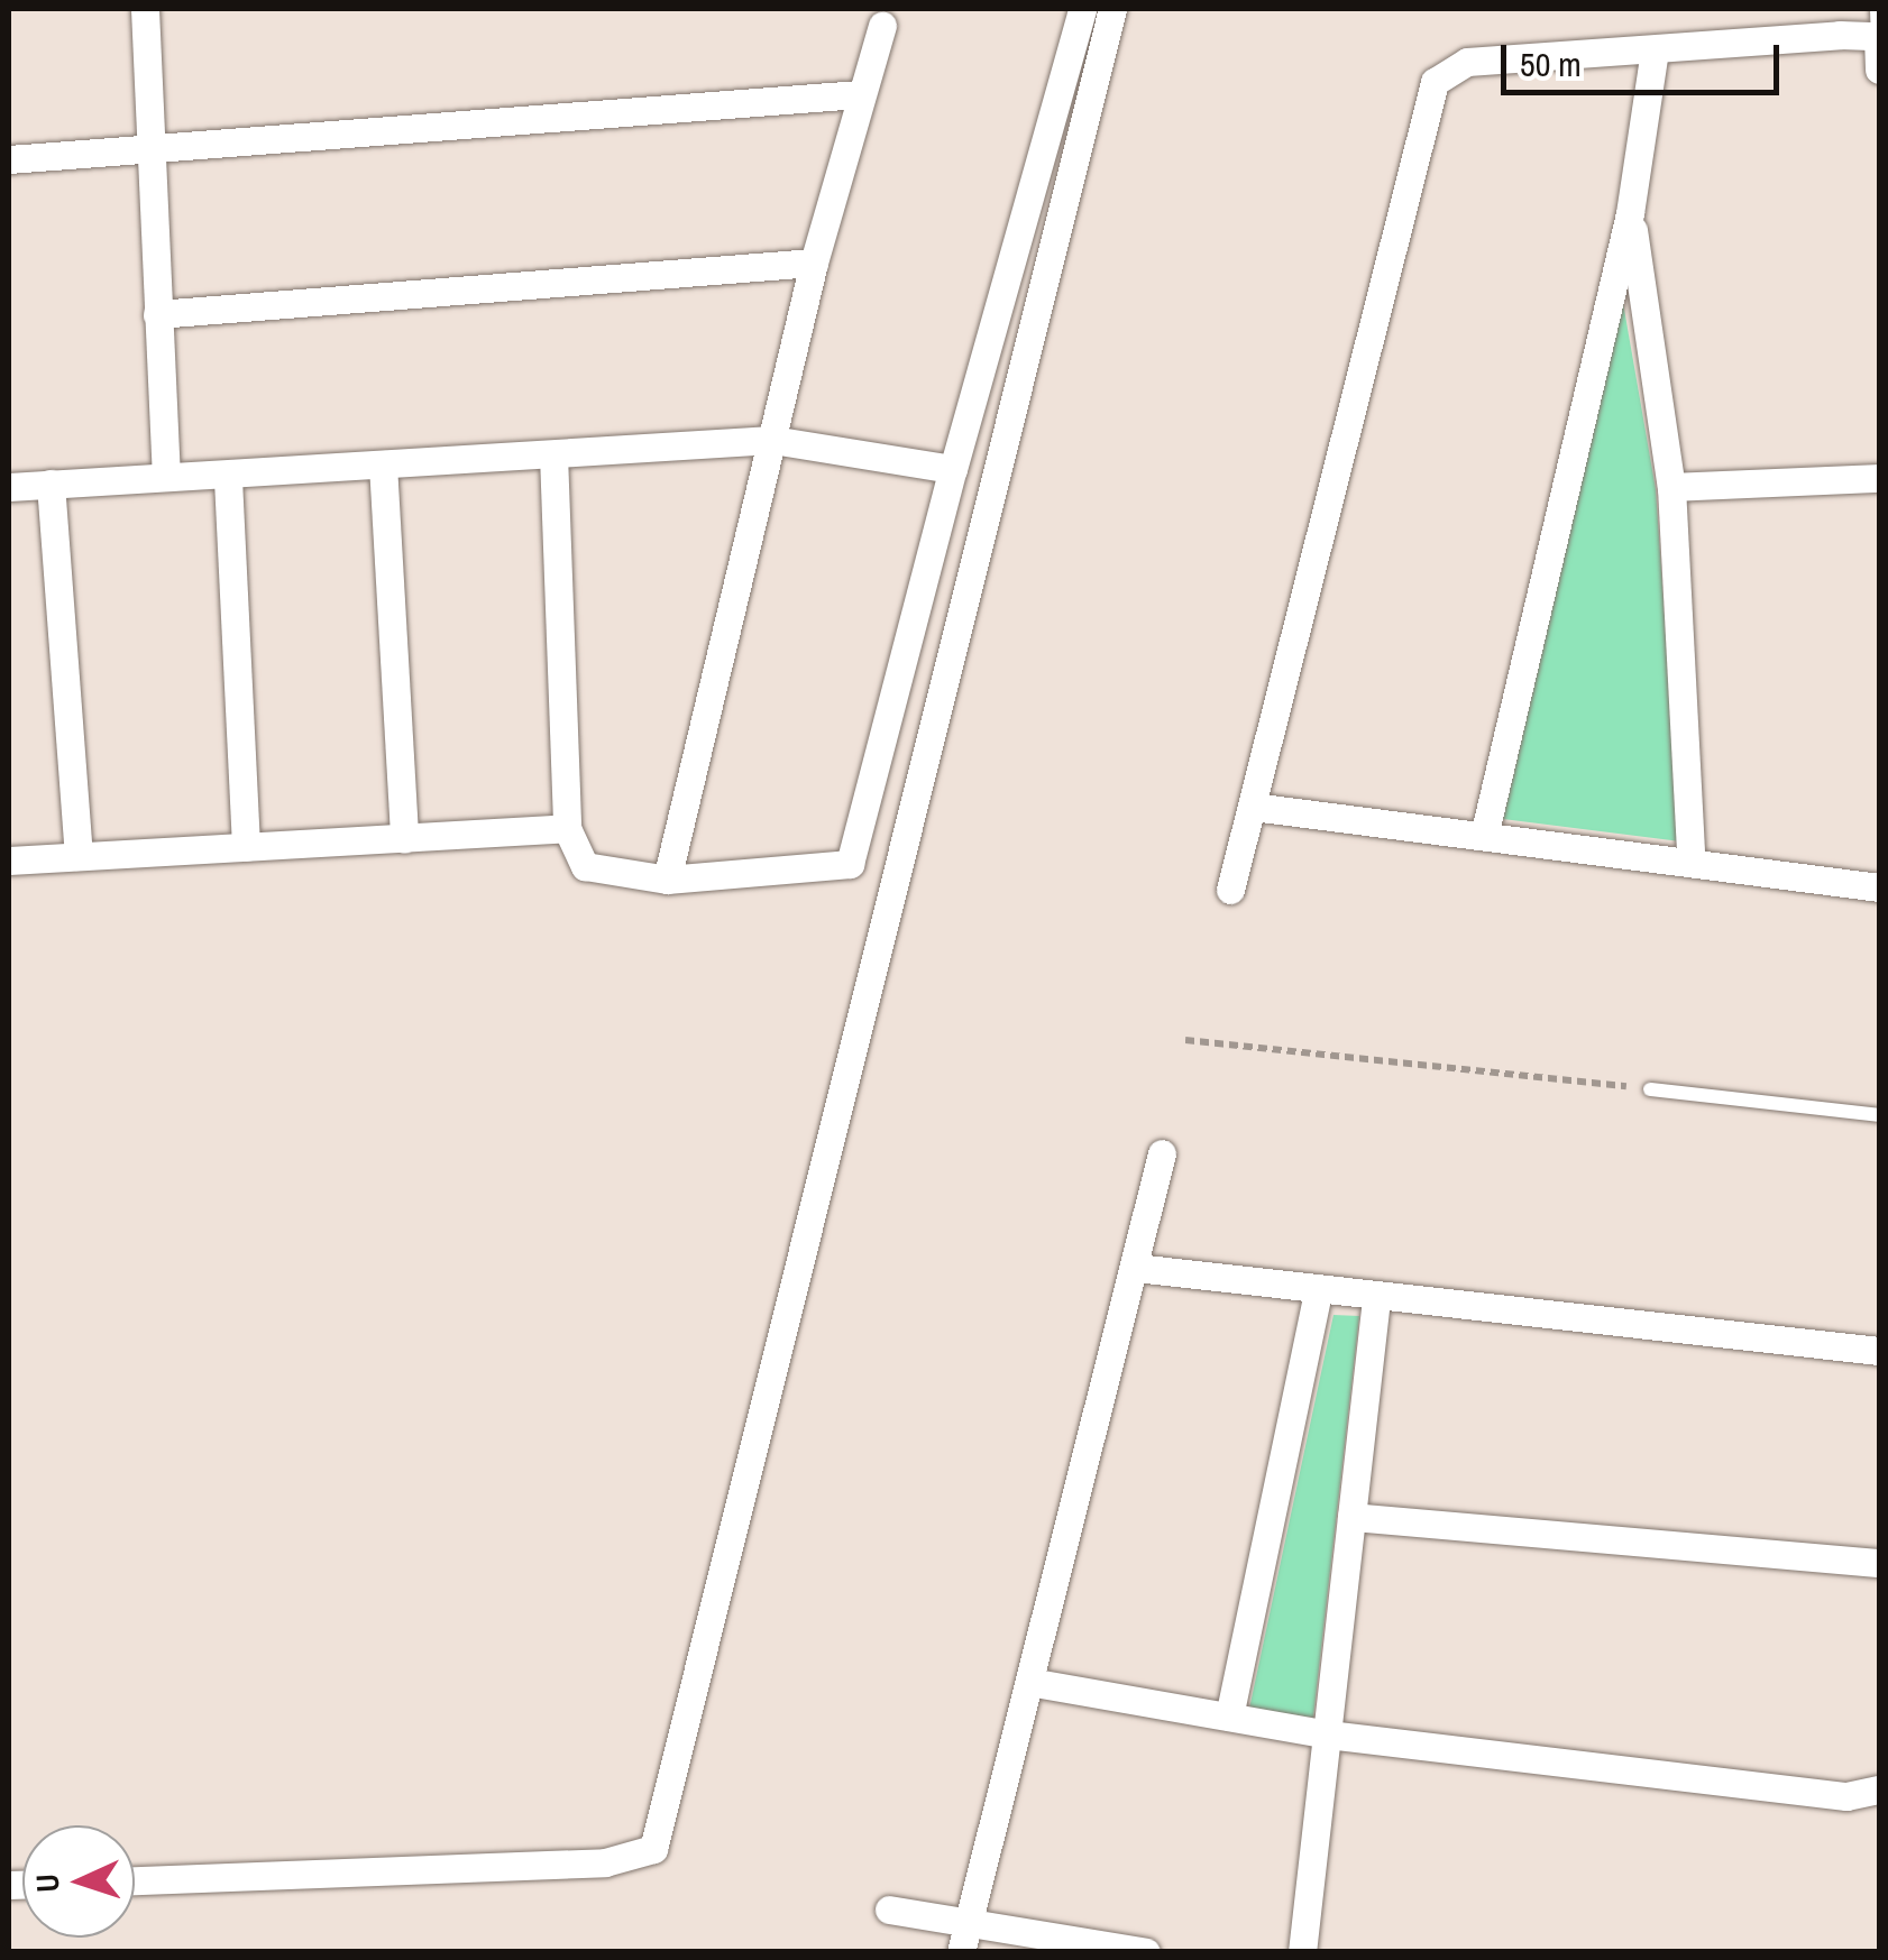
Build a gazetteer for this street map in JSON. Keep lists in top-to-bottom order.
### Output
{
  "scale_bar": "50 m",
  "north": "left"
}
